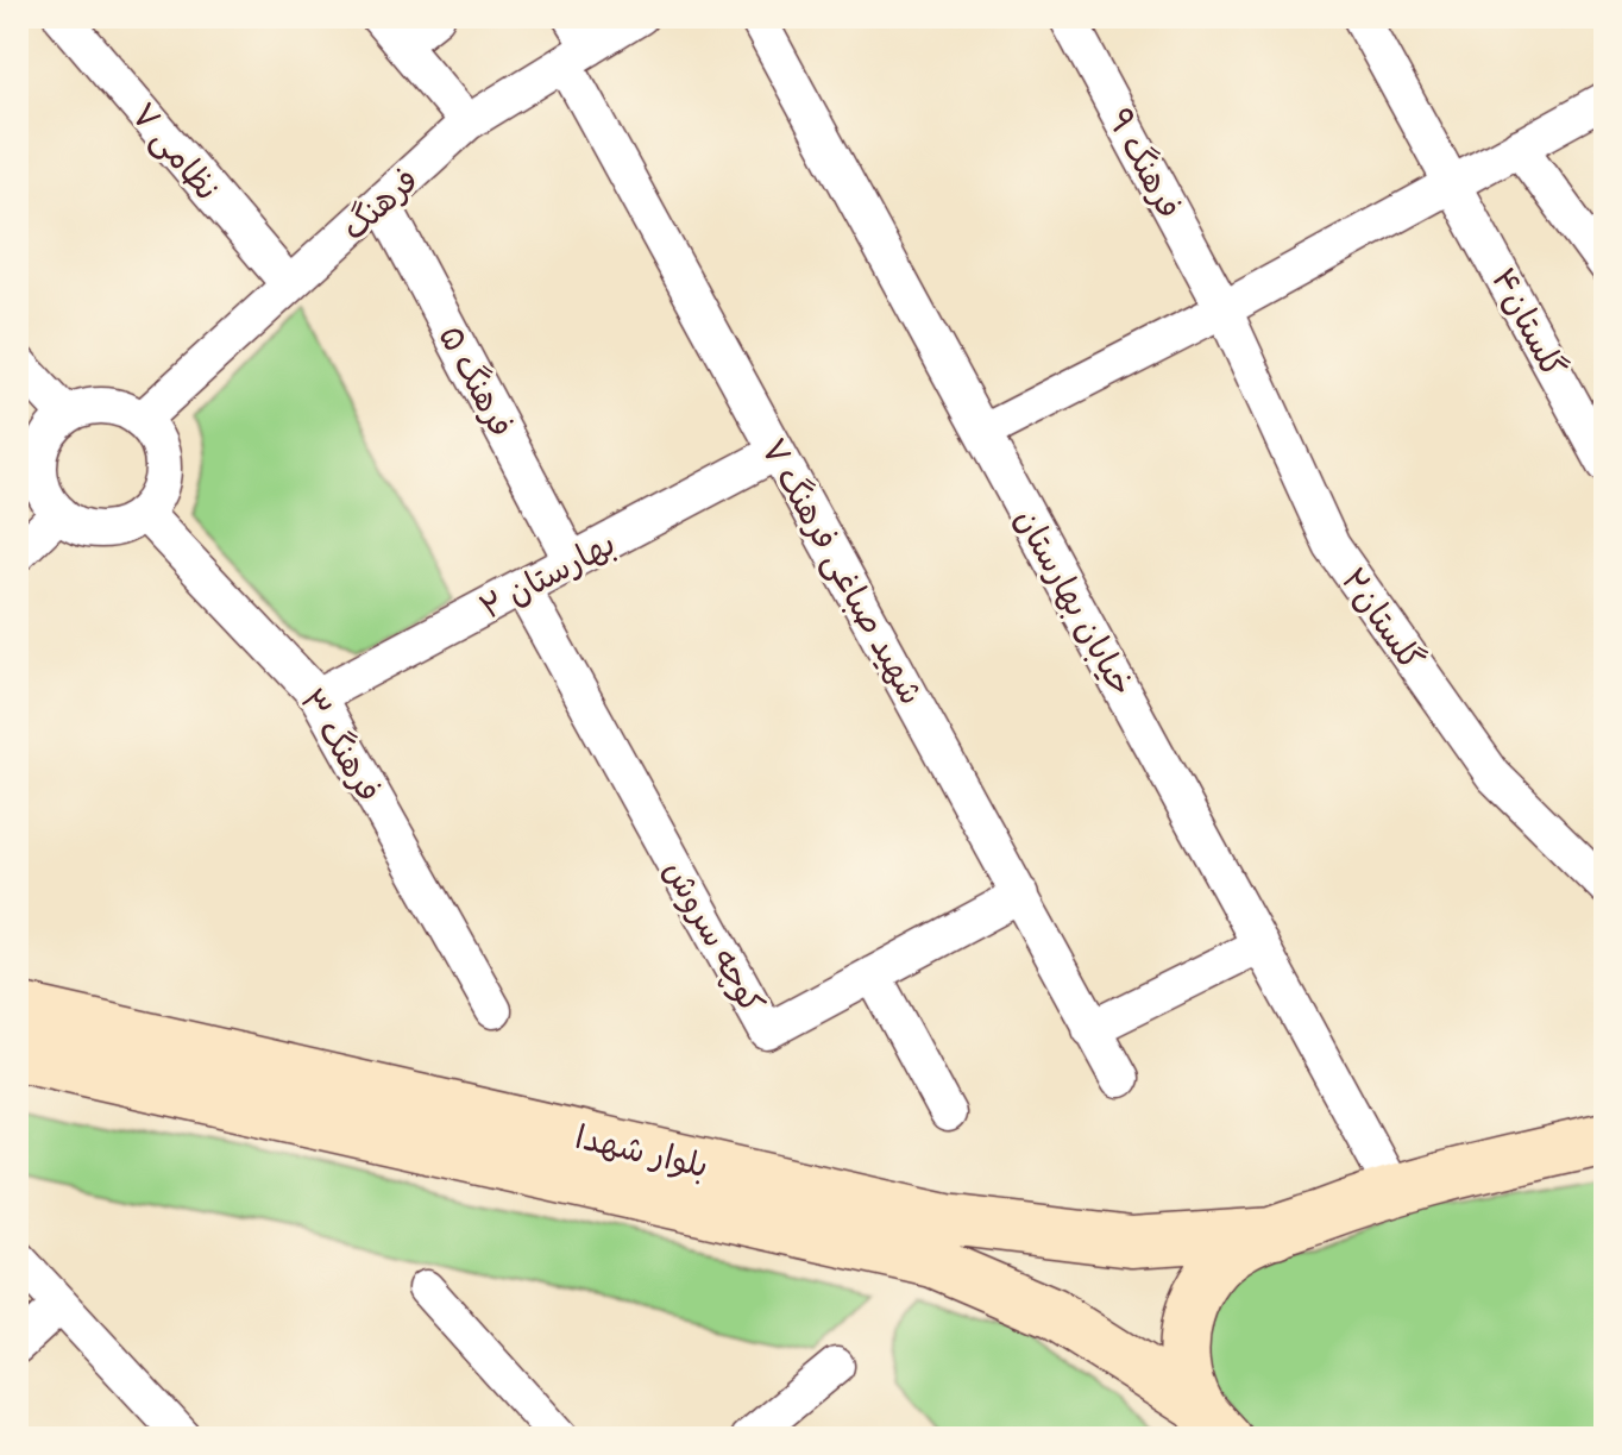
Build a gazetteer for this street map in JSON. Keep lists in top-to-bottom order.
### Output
{
  "streets": {
    "main road": ["بلوار شهدا"],
    "street": [
      "نظامی ۷",
      "فرهنگ ۹",
      "فرهنگ",
      "گلستان۴",
      "فرهنگ ۵",
      "شهید صباغی فرهنگ ۷",
      "بهارستان ۲",
      "خیابان بهارستان",
      "گلستان۲",
      "فرهنگ ۳",
      "کوچه سروش"
    ]
  },
  "crossings": [
    ["نظامی ۷", "فرهنگ"],
    ["فرهنگ ۹", "گلستان۲"],
    ["فرهنگ", "فرهنگ ۵"],
    ["فرهنگ", "شهید صباغی فرهنگ ۷"],
    ["فرهنگ", "فرهنگ ۳"],
    ["فرهنگ ۵", "بهارستان ۲"],
    ["شهید صباغی فرهنگ ۷", "بهارستان ۲"],
    ["شهید صباغی فرهنگ ۷", "کوچه سروش"],
    ["بهارستان ۲", "فرهنگ ۳"],
    ["بهارستان ۲", "کوچه سروش"]
  ]
}
